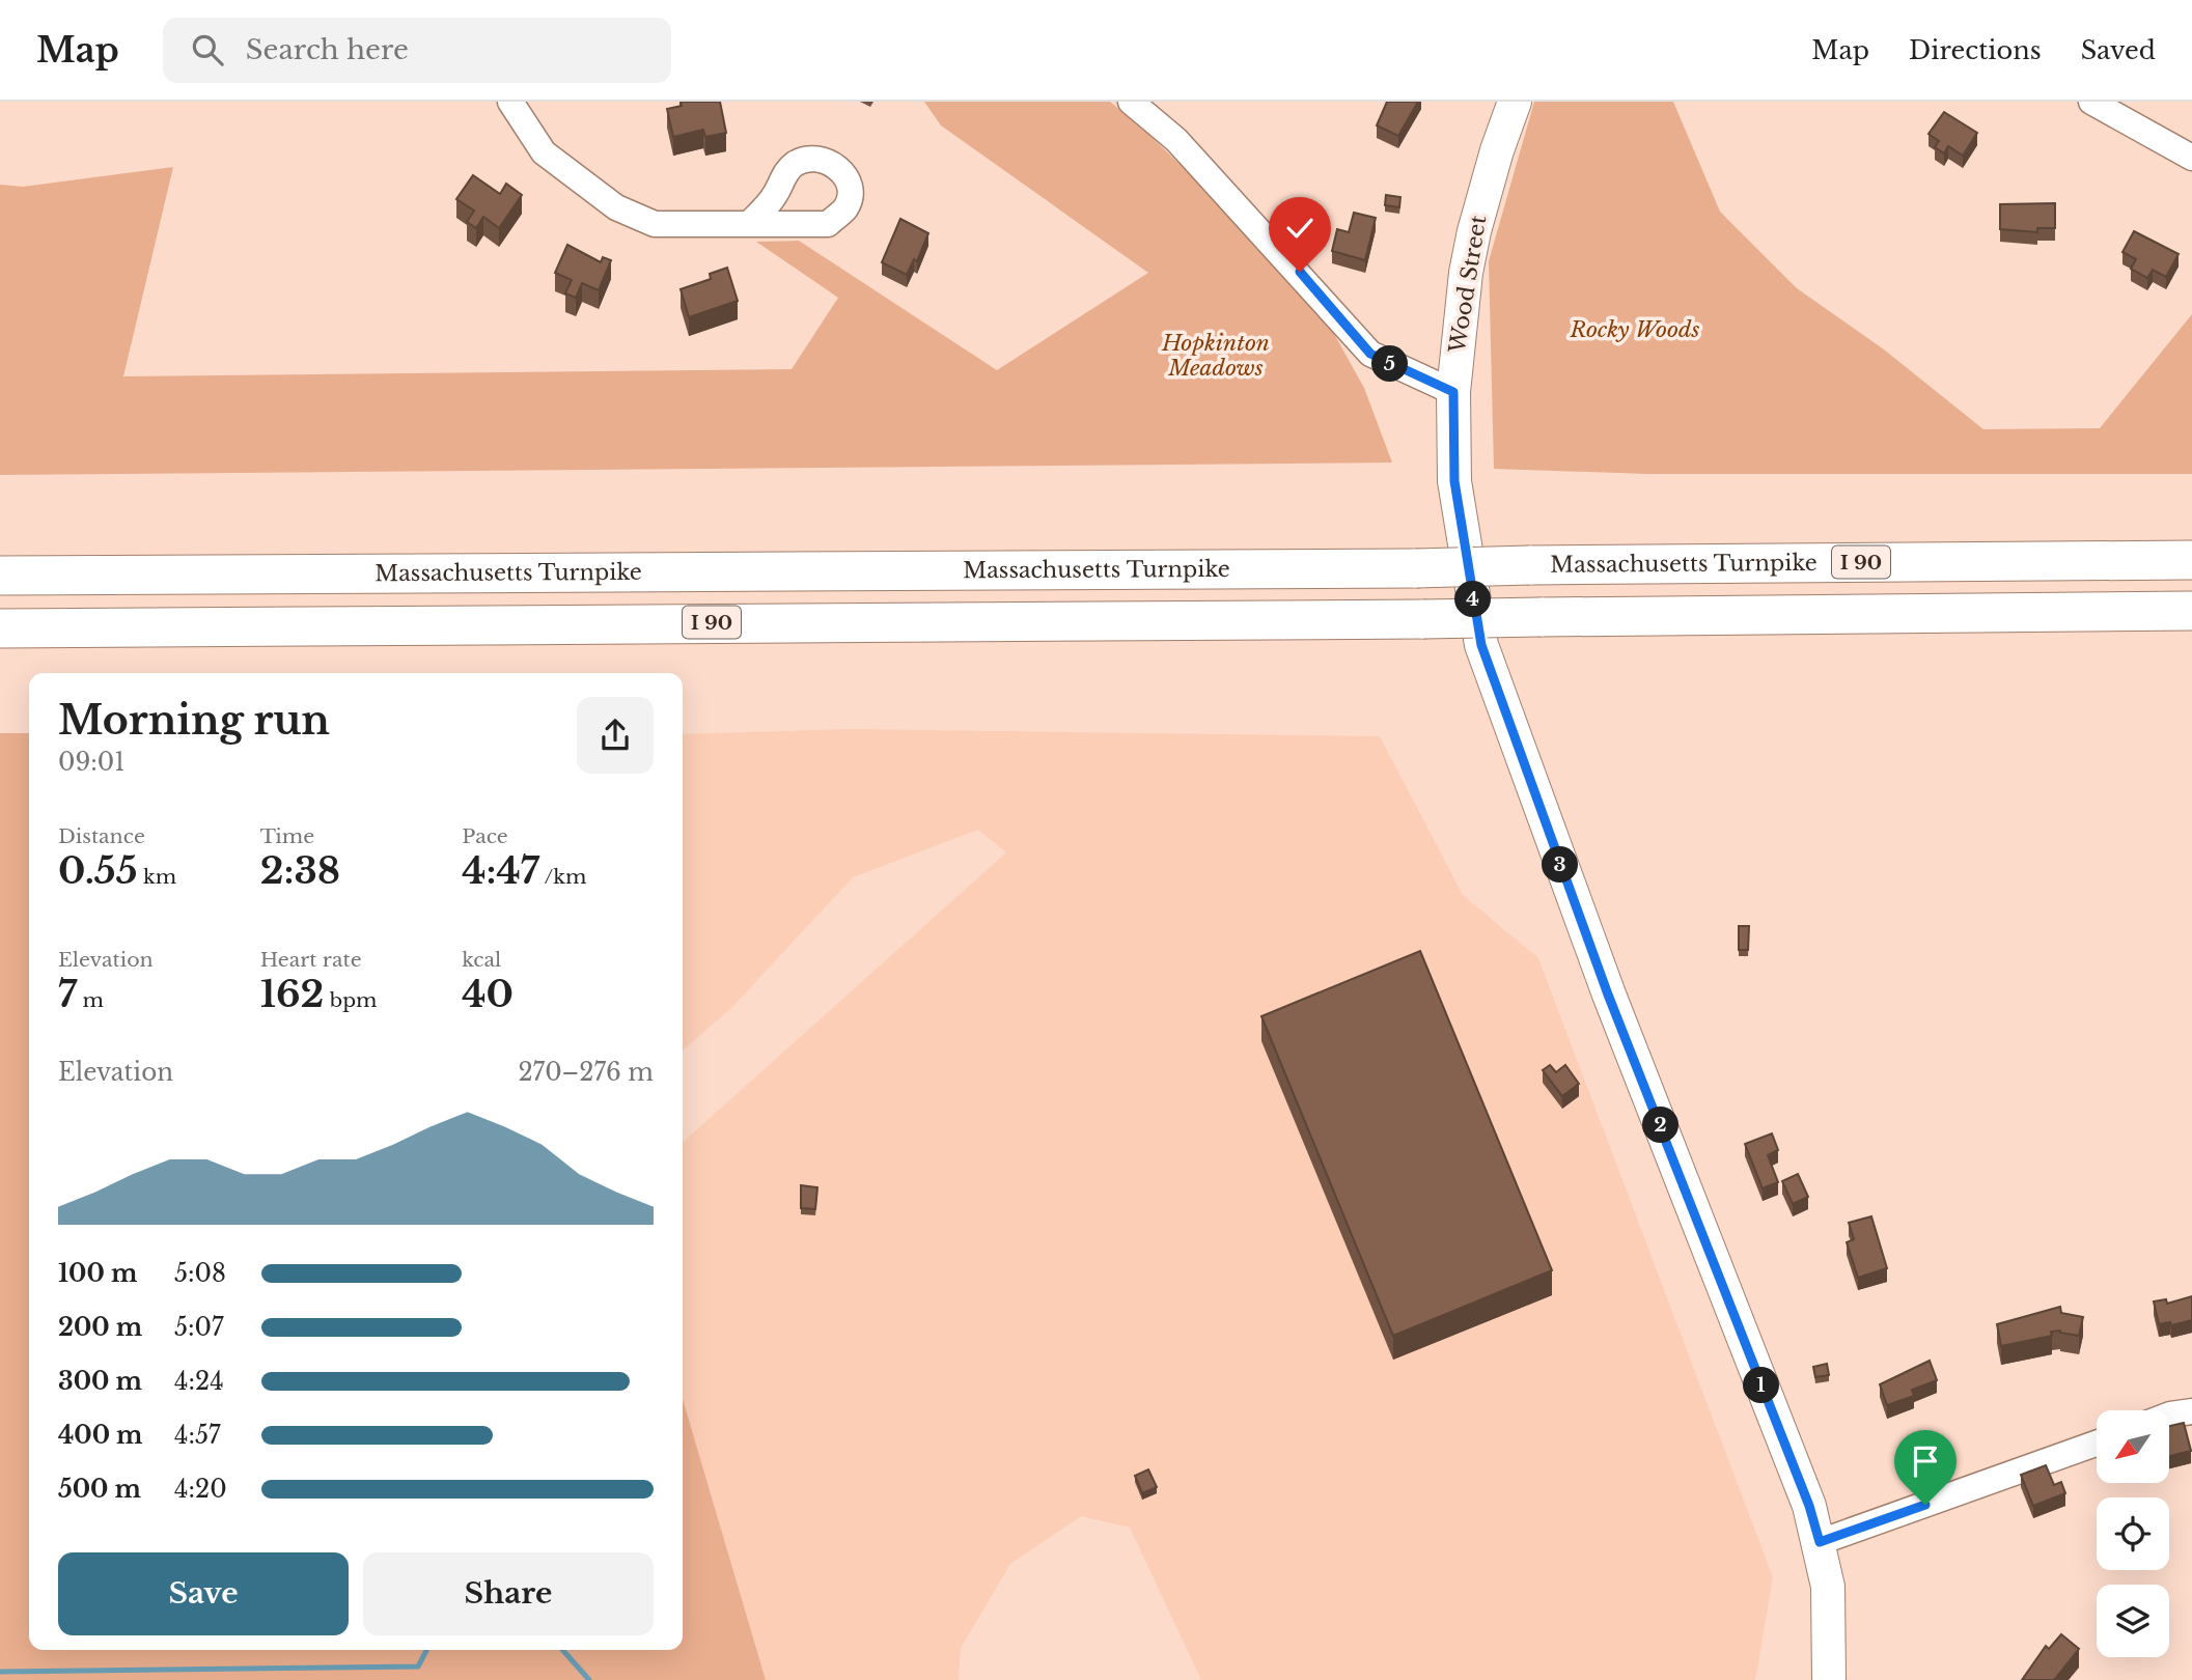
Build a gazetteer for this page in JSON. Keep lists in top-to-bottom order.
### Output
{
  "streets": {
    "highway": ["I 90", "Massachusetts Turnpike"],
    "main road": ["Wood Street"]
  },
  "parks": ["Rocky Woods", "Hopkinton Meadows"],
  "north": "bottom left",
  "page": {
    "header": "Map",
    "search": "Search here",
    "nav": ["Map", "Directions", "Saved"],
    "pins": [
      "5",
      "4",
      "3",
      "2",
      "1"
    ],
    "heading": ["Morning run", "09:01"],
    "stats": [
      ["Distance", "0.55 km"],
      ["Time", "2:38"],
      ["Pace", "4:47 /km"],
      ["Elevation", "7 m"],
      ["Heart rate", "162 bpm"],
      ["kcal", "40"]
    ],
    "chart": ["Elevation", "270–276 m"],
    "list": [
      {
        "name": "100 m",
        "note": "5:08"
      },
      {
        "name": "200 m",
        "note": "5:07"
      },
      {
        "name": "300 m",
        "note": "4:24"
      },
      {
        "name": "400 m",
        "note": "4:57"
      },
      {
        "name": "500 m",
        "note": "4:20"
      }
    ],
    "buttons": ["Save", "Share"]
  }
}
